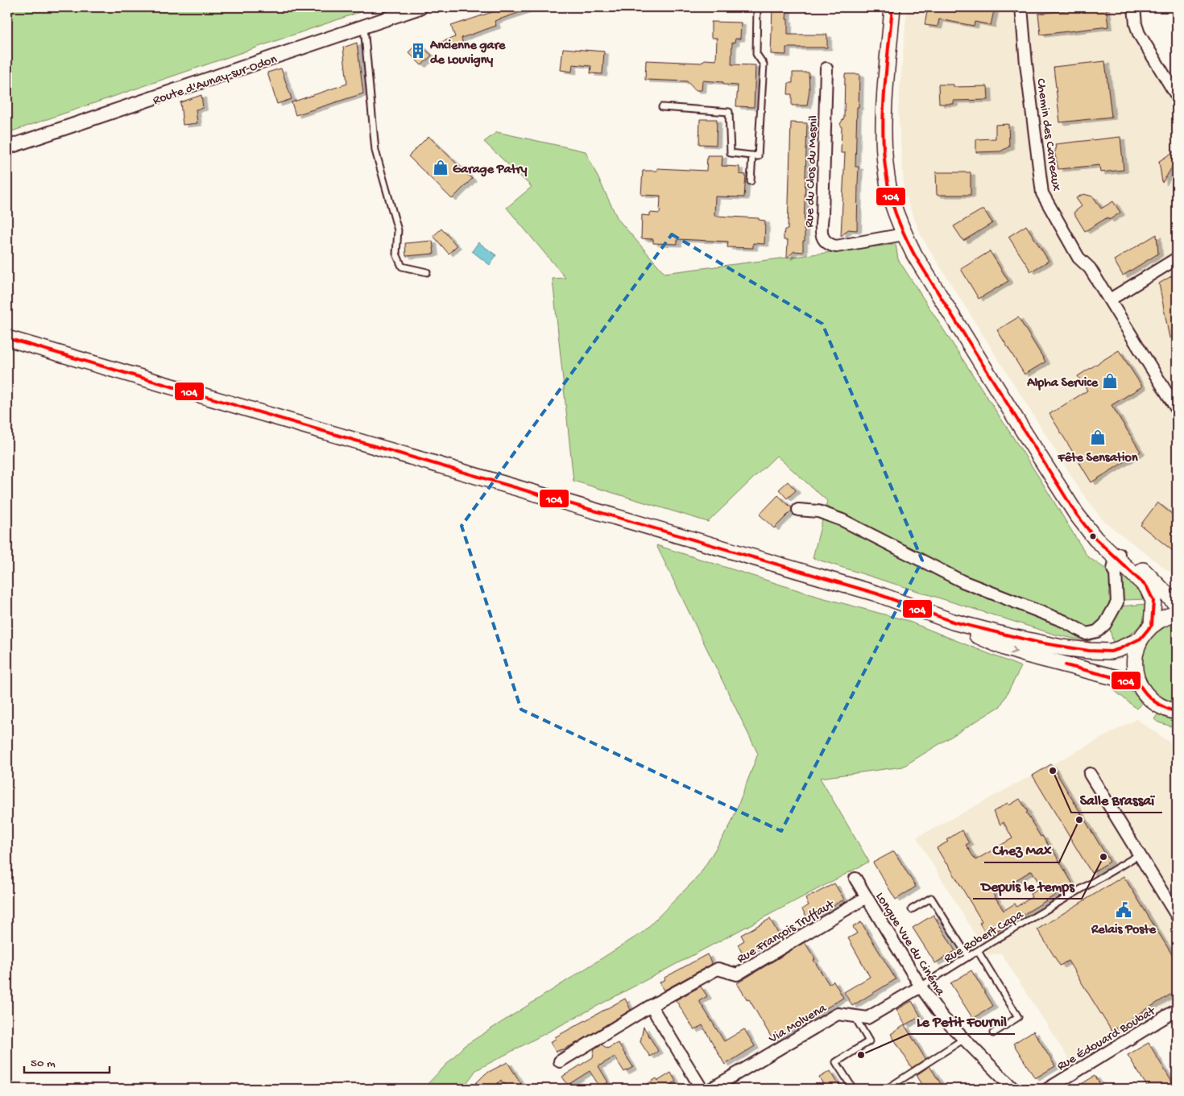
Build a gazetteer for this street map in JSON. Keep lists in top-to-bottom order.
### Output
{
  "streets": {
    "street": [
      "Route d'Aunay-sur-Odon",
      "Chemin des Carreaux",
      "Rue du Clos du Mesnil",
      "Rue François Truffaut",
      "Longue Vue du Cinéma",
      "Via Molvena",
      "Rue Édouard Boubat"
    ],
    "lane": ["Rue Robert Capa"]
  },
  "crossings": [
    ["Rue François Truffaut", "Longue Vue du Cinéma"],
    ["Rue Robert Capa", "Longue Vue du Cinéma"],
    ["Rue Robert Capa", "Via Molvena"],
    ["Longue Vue du Cinéma", "Via Molvena"]
  ],
  "places": {
    "building": ["Ancienne gare de Louvigny"],
    "shop": ["Garage Patry", "Alpha Service", "Fête Sensation"],
    "other": [
      "Salle Brassaï",
      "Chez Max",
      "Depuis le temps",
      "Le Petit Fournil"
    ],
    "public building": ["Relais Poste"]
  },
  "lines": ["transit line 104"],
  "scale_bar": "50 m"
}
